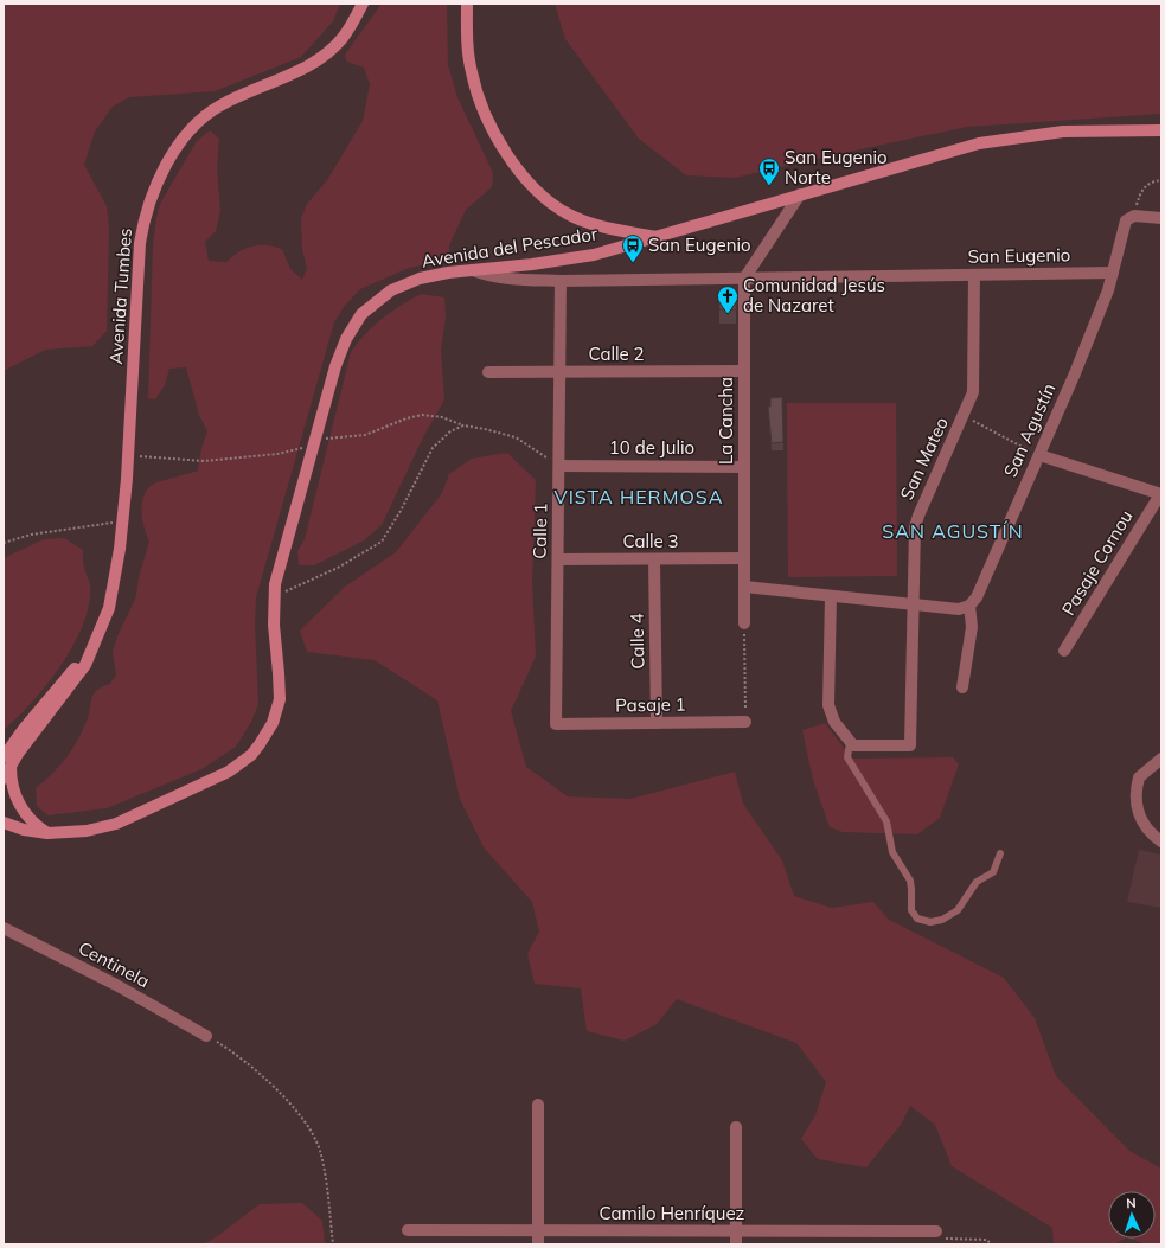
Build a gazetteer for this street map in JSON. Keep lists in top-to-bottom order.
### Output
{
  "streets": {
    "main road": ["Avenida del Pescador", "Avenida Tumbes"],
    "street": [
      "San Eugenio",
      "Calle 2",
      "La Cancha",
      "San Agustín",
      "10 de Julio",
      "San Mateo",
      "Calle 1",
      "Calle 3",
      "Pasaje Cornou",
      "Calle 4",
      "Pasaje 1",
      "Centinela",
      "Camilo Henríquez"
    ]
  },
  "crossings": [
    ["Avenida del Pescador", "San Eugenio"],
    ["San Eugenio", "La Cancha"],
    ["San Eugenio", "San Agustín"],
    ["San Eugenio", "San Mateo"],
    ["San Eugenio", "Calle 1"],
    ["Calle 2", "La Cancha"],
    ["Calle 2", "Calle 1"],
    ["La Cancha", "10 de Julio"],
    ["La Cancha", "Calle 3"],
    ["10 de Julio", "Calle 1"],
    ["Calle 1", "Calle 3"],
    ["Calle 1", "Pasaje 1"],
    ["Calle 3", "Calle 4"],
    ["Calle 4", "Pasaje 1"]
  ],
  "districts": ["VISTA HERMOSA", "SAN AGUSTÍN"],
  "places": {
    "bus stop": ["San Eugenio Norte", "San Eugenio"],
    "church": ["Comunidad Jesús de Nazaret"]
  },
  "north": "top"
}
